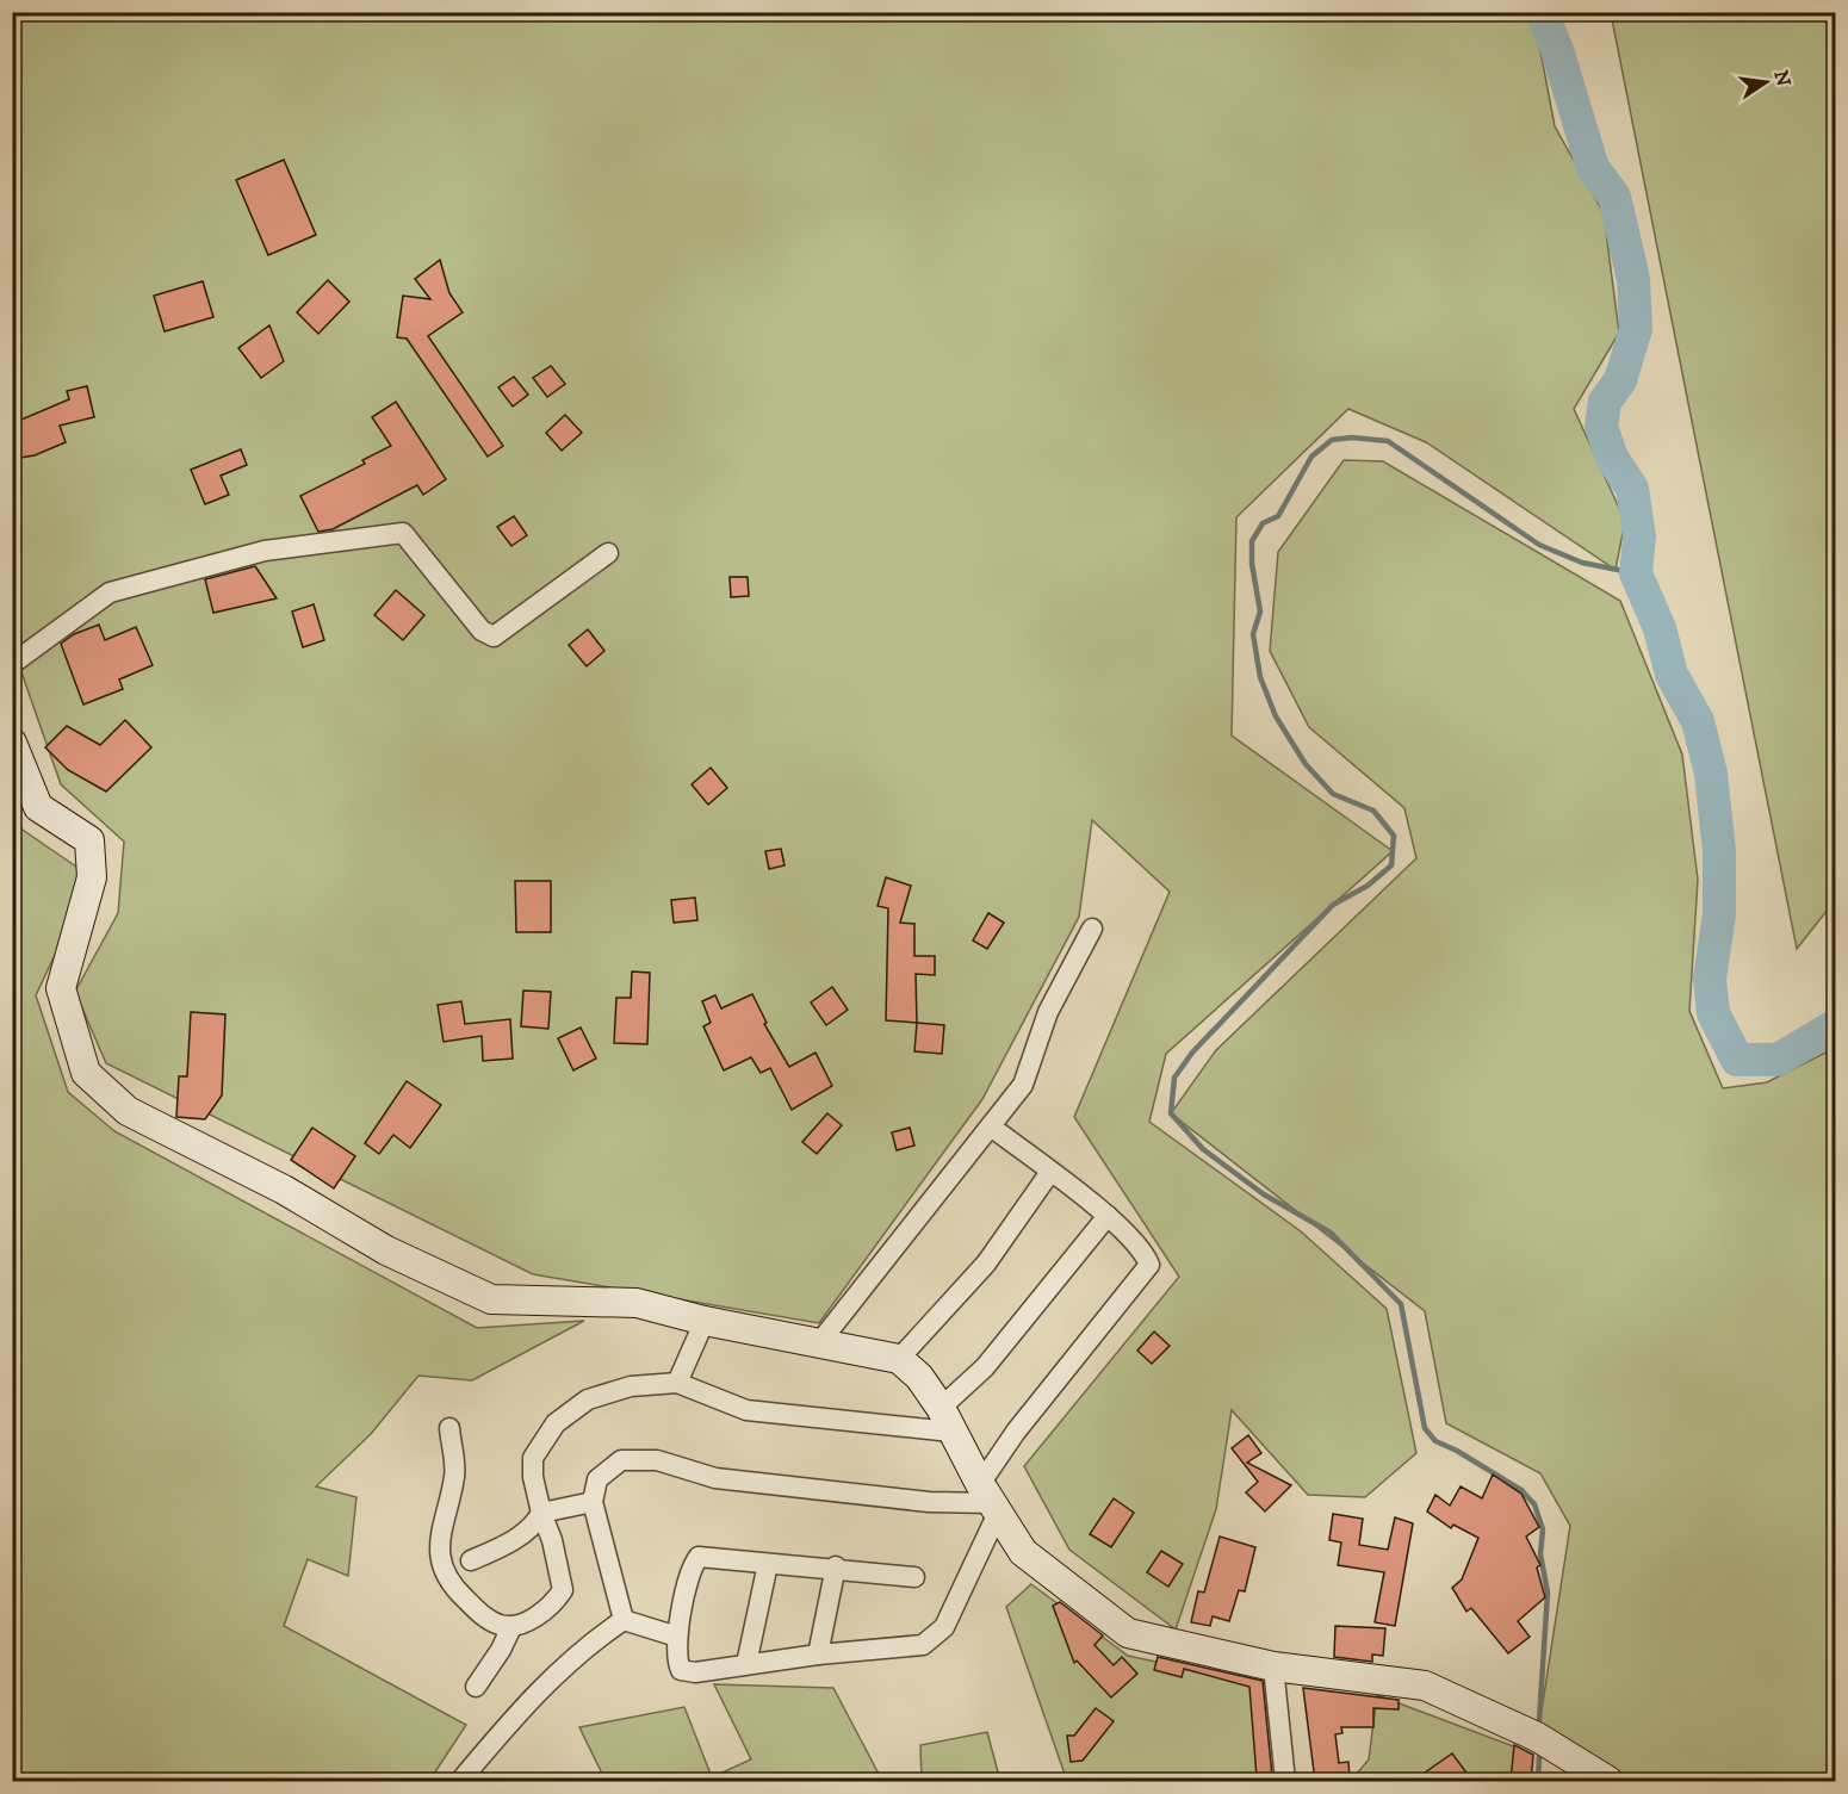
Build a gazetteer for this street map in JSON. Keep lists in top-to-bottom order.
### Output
{
  "north": "right"
}
